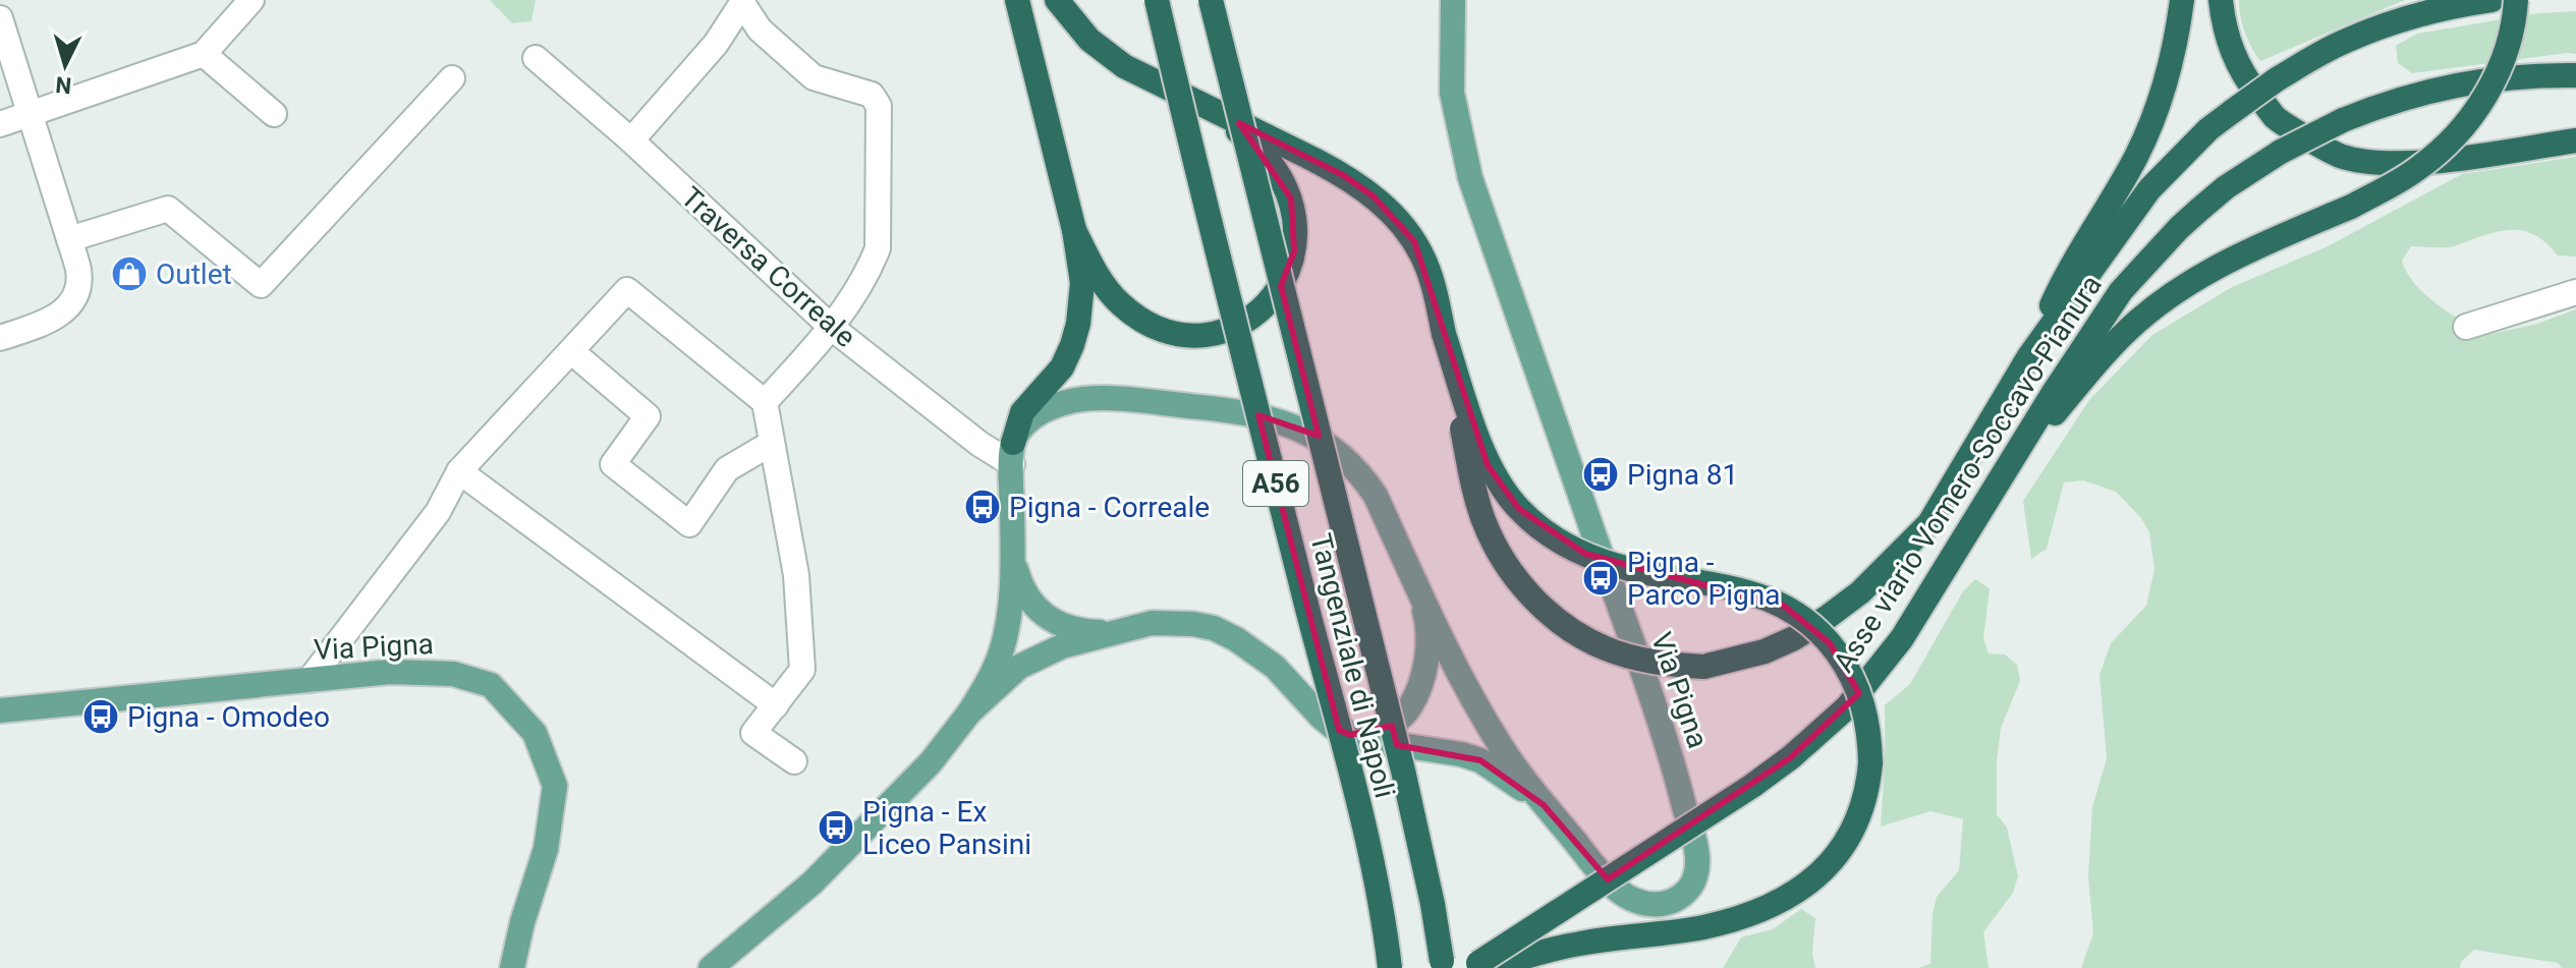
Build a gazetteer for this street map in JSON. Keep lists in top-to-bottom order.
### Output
{
  "streets": {
    "highway": ["Asse viario Vomero-Soccavo-Pianura", "A56", "Tangenziale di Napoli"],
    "main road": ["Via Pigna"],
    "street": ["Traversa Correale"]
  },
  "crossings": [
    ["Traversa Correale", "Via Pigna"]
  ],
  "places": {
    "shop": ["Outlet"],
    "bus stop": [
      "Pigna 81",
      "Pigna - Correale",
      "Pigna - Parco Pigna",
      "Pigna - Omodeo",
      "Pigna - Ex Liceo Pansini"
    ]
  },
  "north": "bottom"
}
